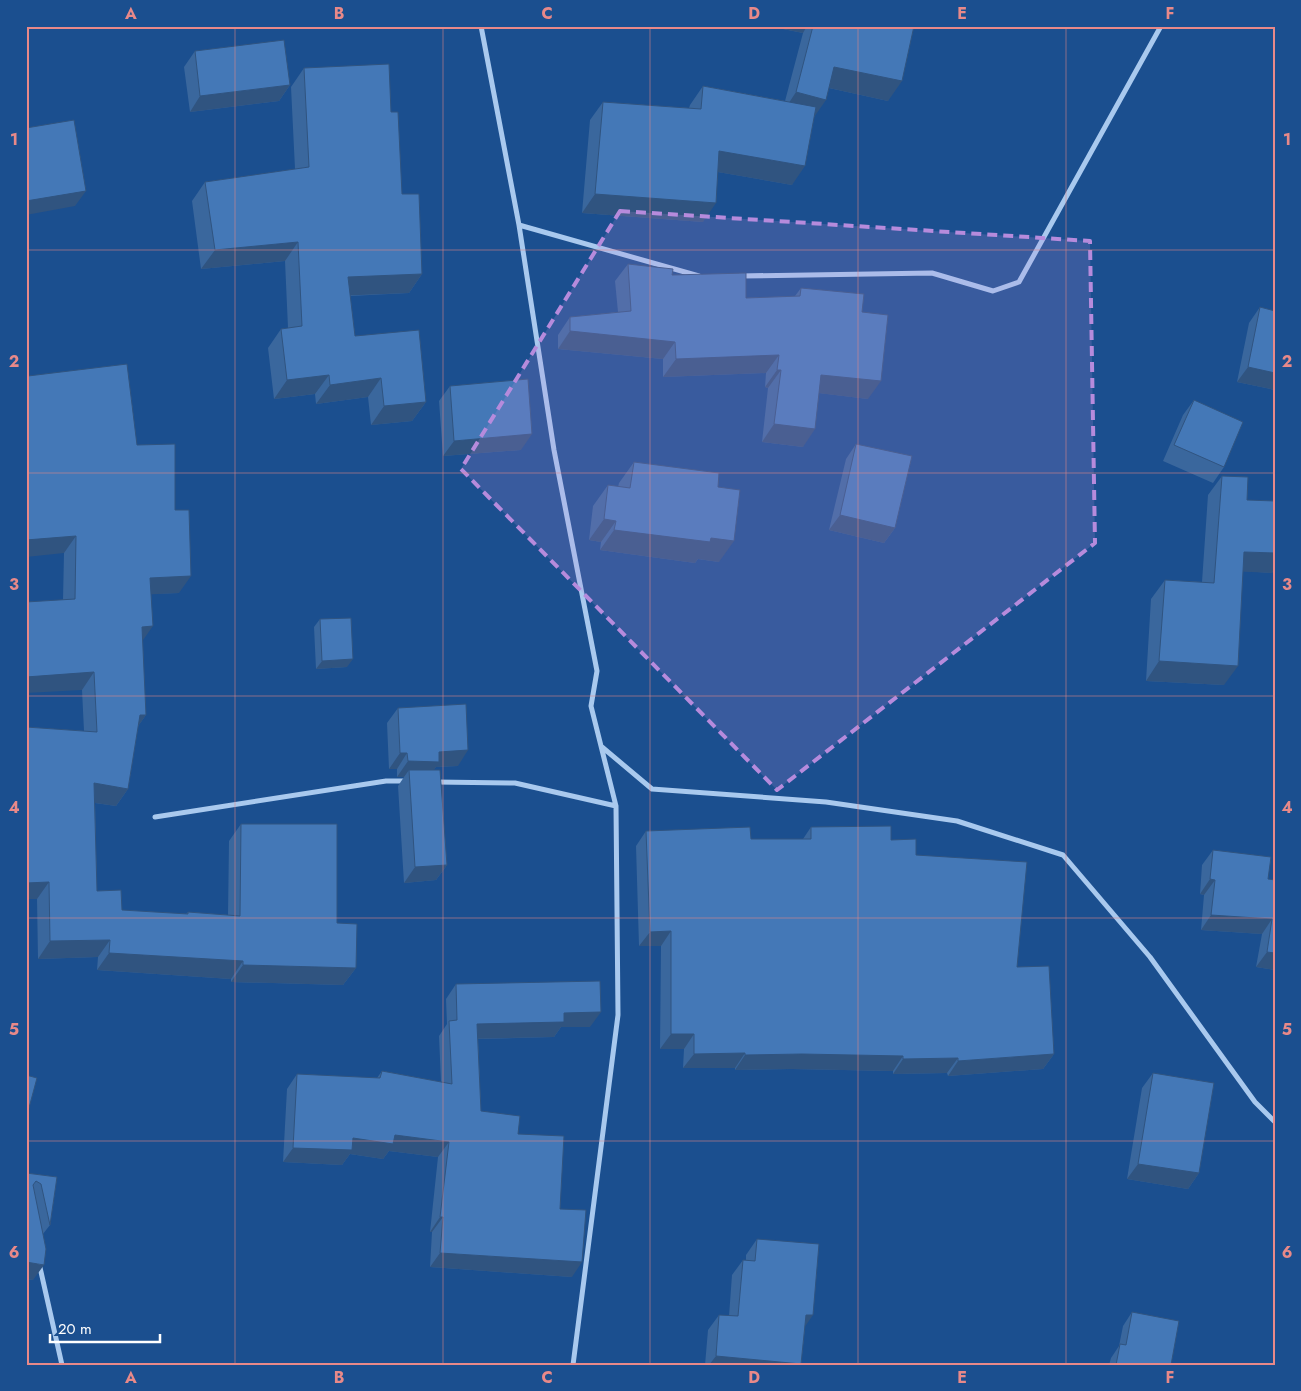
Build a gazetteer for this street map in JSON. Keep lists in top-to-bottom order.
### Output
{
  "scale_bar": "20 m",
  "grid": {
    "columns": [
      "A",
      "B",
      "C",
      "D",
      "E",
      "F"
    ],
    "rows": [
      "1",
      "2",
      "3",
      "4",
      "5",
      "6"
    ]
  }
}
